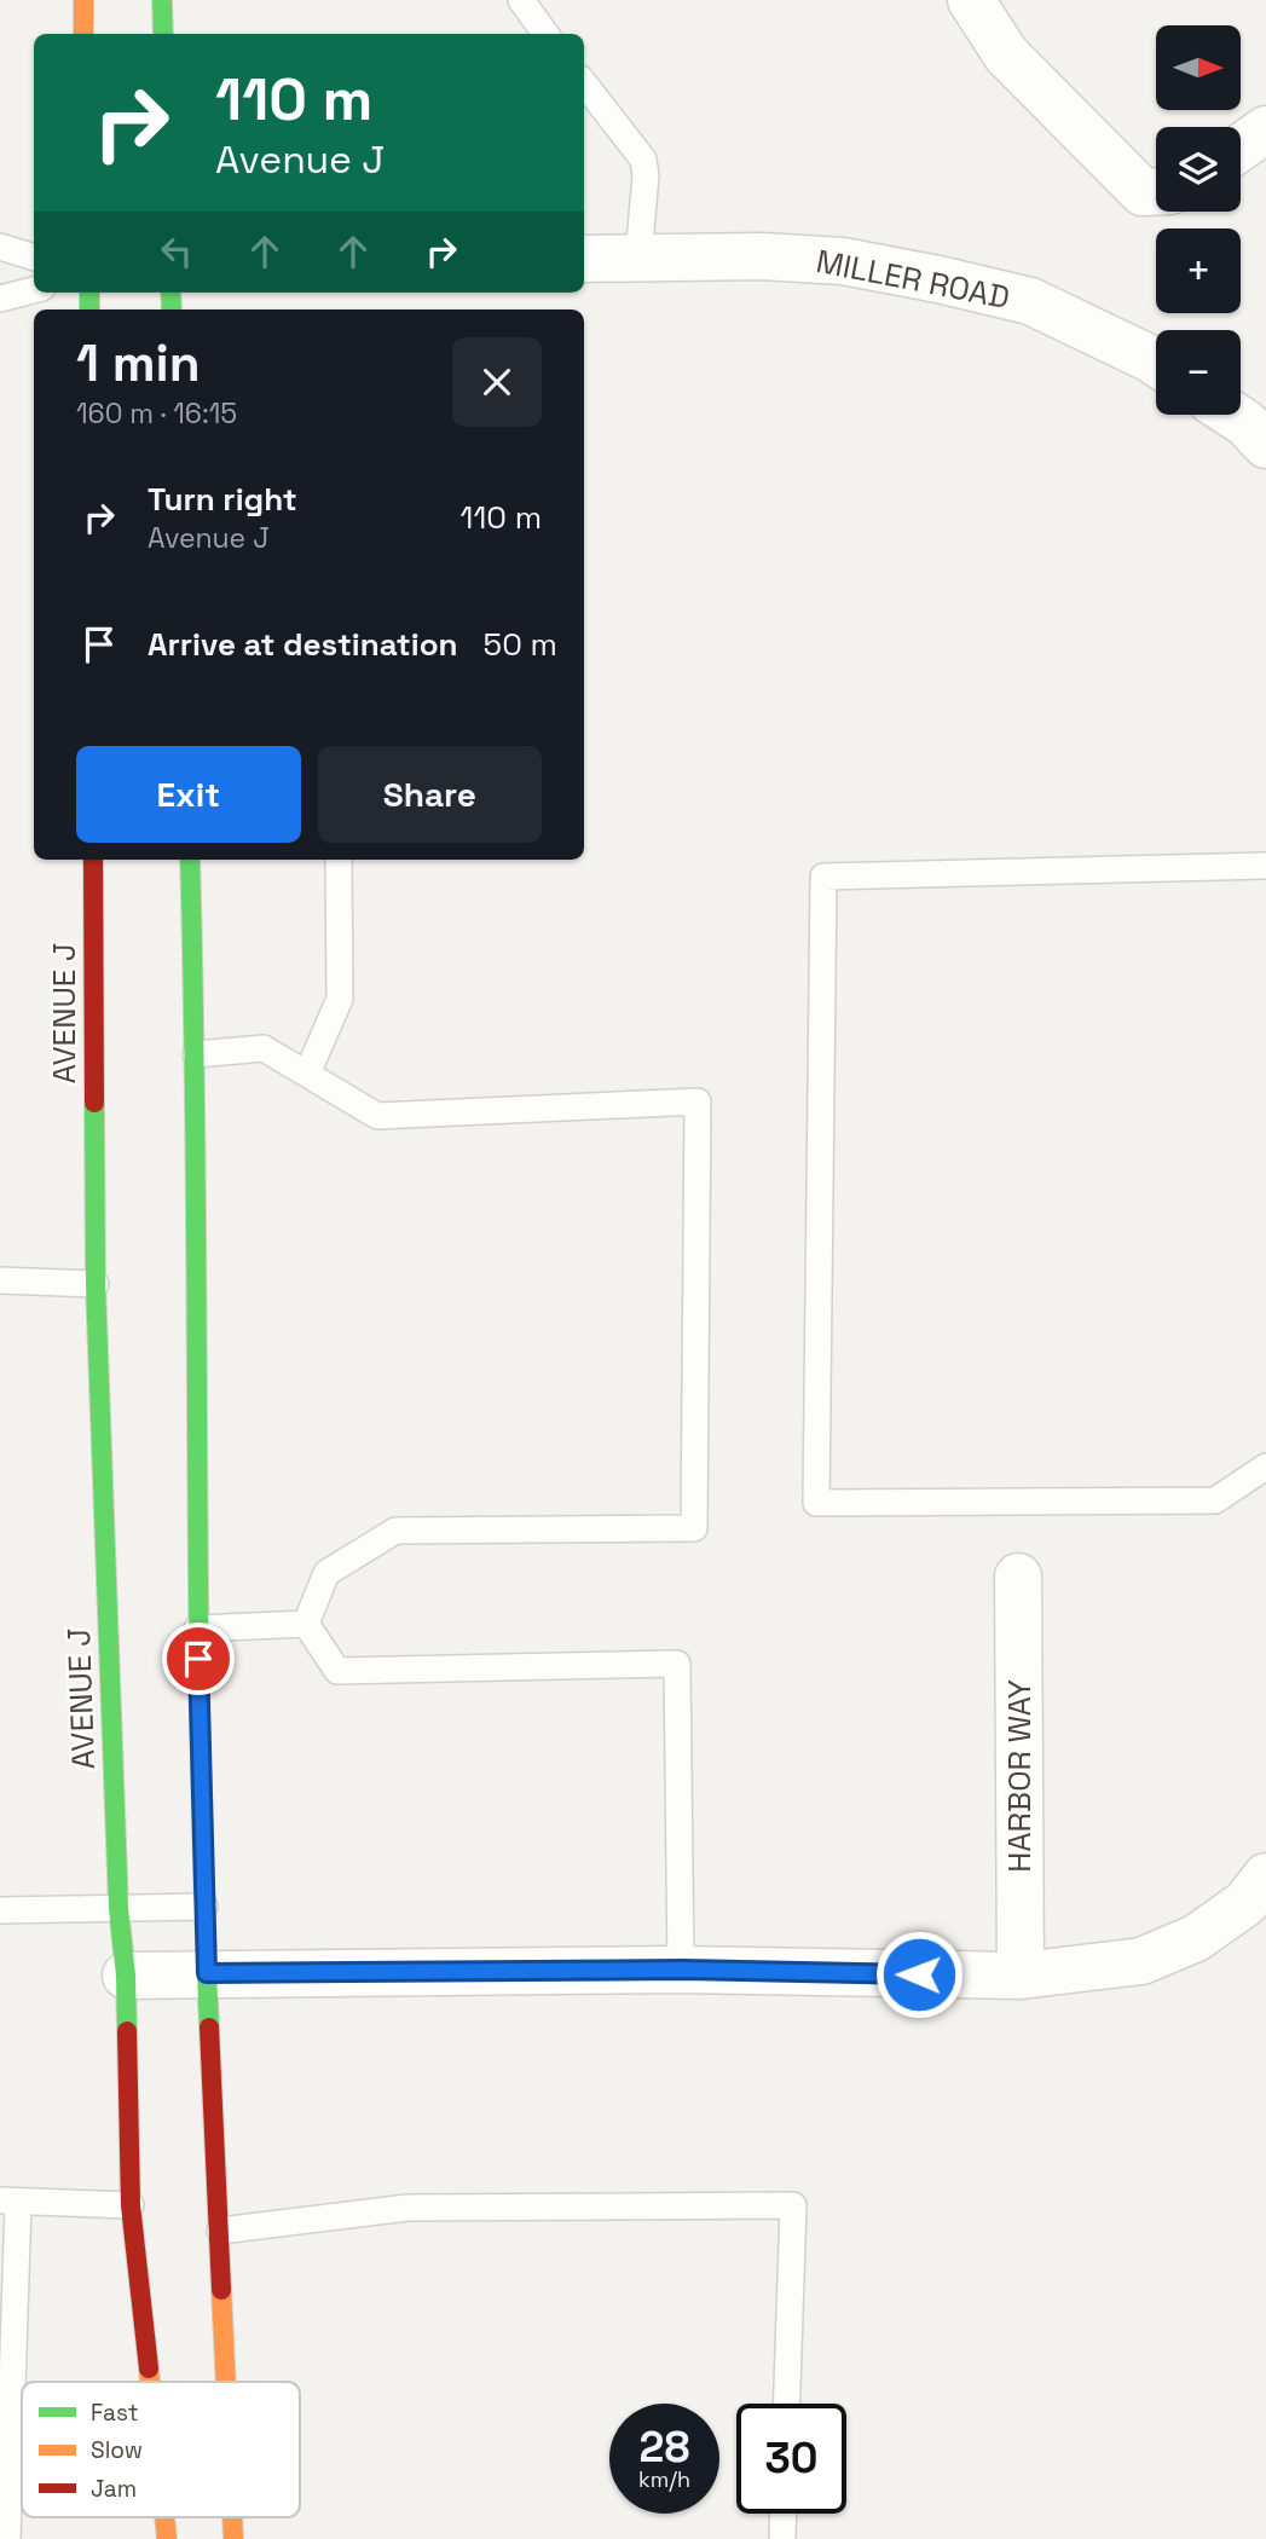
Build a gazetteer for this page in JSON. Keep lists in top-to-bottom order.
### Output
{
  "streets": {
    "street": ["MILLER ROAD", "AVENUE J", "HARBOR WAY"]
  },
  "legend": ["Fast", "Slow", "Jam"],
  "north": "right",
  "page": {
    "map_buttons": ["+", "−"],
    "turn": ["110 m", "Avenue J"],
    "heading": ["1 min", "160 m · 16:15"],
    "list": [
      {
        "name": "Turn right",
        "note": "Avenue J",
        "value": "110 m"
      },
      {
        "name": "Arrive at destination",
        "value": "50 m"
      }
    ],
    "buttons": ["Exit", "Share"],
    "speed": "28 km/h",
    "limit": "30"
  }
}
